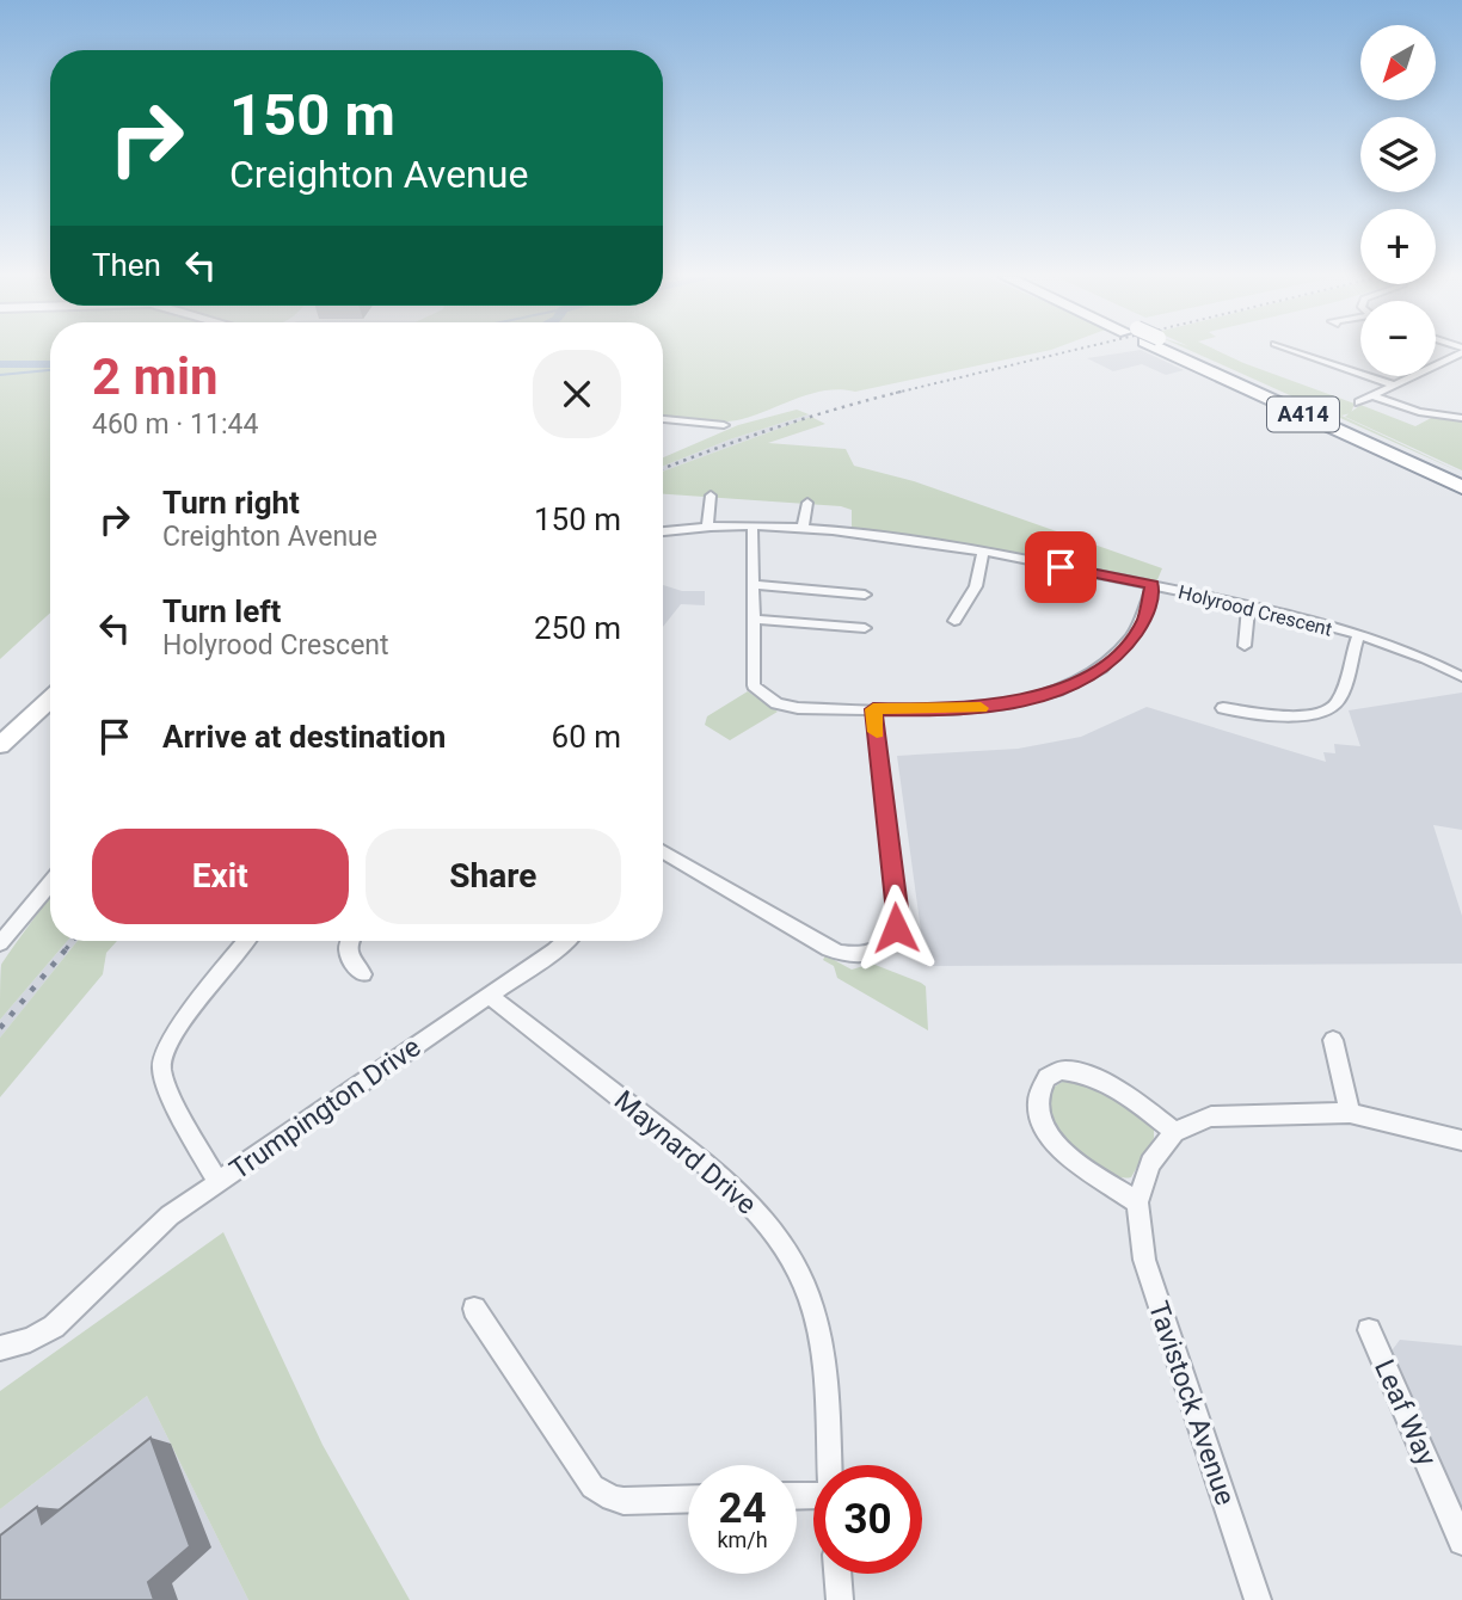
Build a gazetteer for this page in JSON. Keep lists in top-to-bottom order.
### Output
{
  "streets": {
    "highway": ["A414"],
    "street": [
      "Holyrood Crescent",
      "Trumpington Drive",
      "Maynard Drive",
      "Tavistock Avenue",
      "Leaf Way"
    ]
  },
  "crossings": [
    ["Trumpington Drive", "Maynard Drive"]
  ],
  "north": "bottom left",
  "page": {
    "map_buttons": ["+", "−"],
    "turn": ["150 m", "Creighton Avenue"],
    "then": "Then",
    "heading": ["2 min", "460 m · 11:44"],
    "list": [
      {
        "name": "Turn right",
        "note": "Creighton Avenue",
        "value": "150 m"
      },
      {
        "name": "Turn left",
        "note": "Holyrood Crescent",
        "value": "250 m"
      },
      {
        "name": "Arrive at destination",
        "value": "60 m"
      }
    ],
    "buttons": ["Exit", "Share"],
    "speed": "24 km/h",
    "limit": "30"
  }
}
